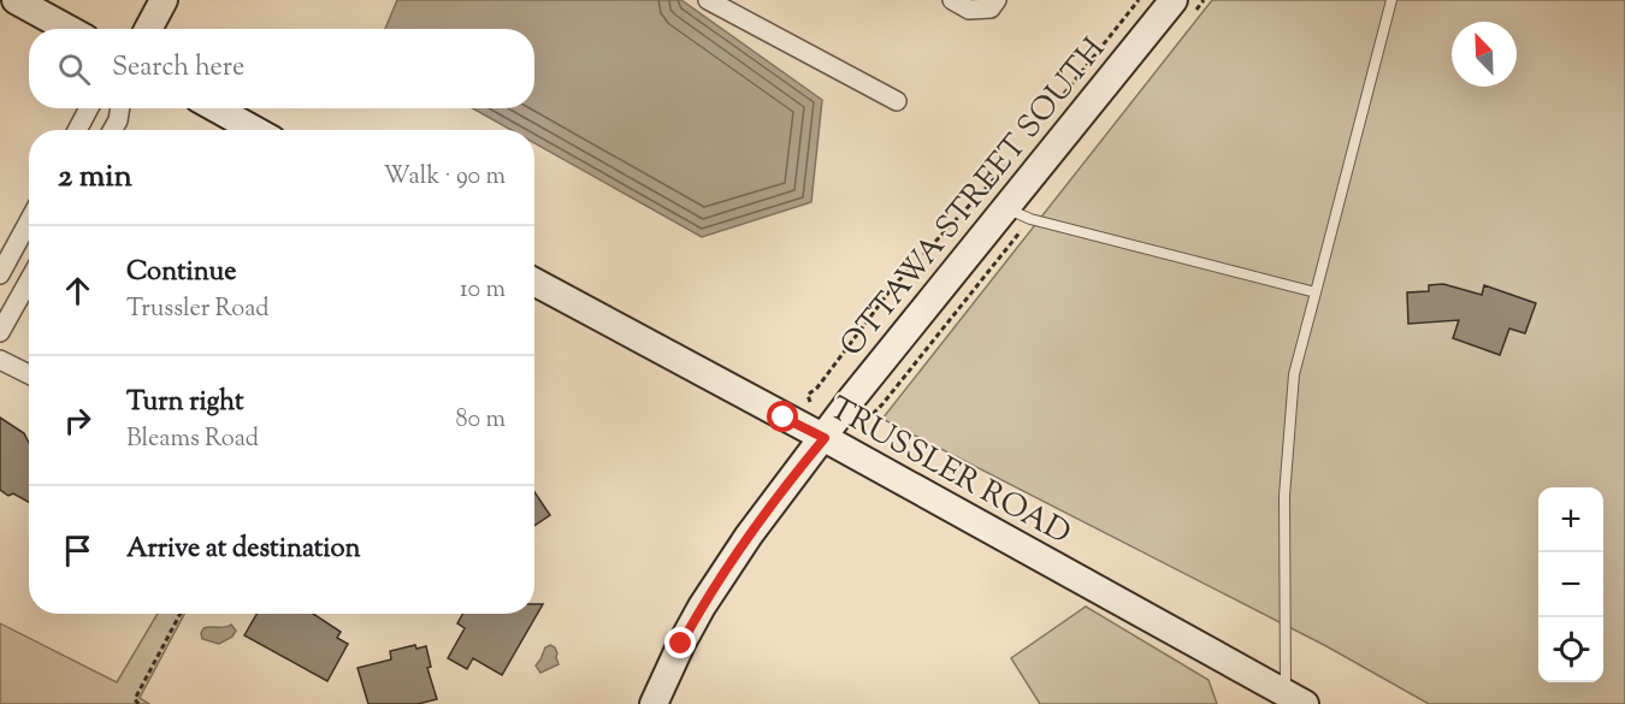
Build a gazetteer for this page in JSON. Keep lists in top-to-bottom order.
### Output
{
  "streets": {
    "main road": ["OTTAWA STREET SOUTH", "TRUSSLER ROAD"]
  },
  "crossings": [
    ["OTTAWA STREET SOUTH", "TRUSSLER ROAD"]
  ],
  "north": "top left",
  "page": {
    "search": "Search here",
    "heading": ["2 min", "Walk · 90 m"],
    "list": [
      ["Continue", "Trussler Road", "10 m"],
      ["Turn right", "Bleams Road", "80 m"],
      "Arrive at destination"
    ],
    "map_buttons": ["+", "−"]
  }
}
